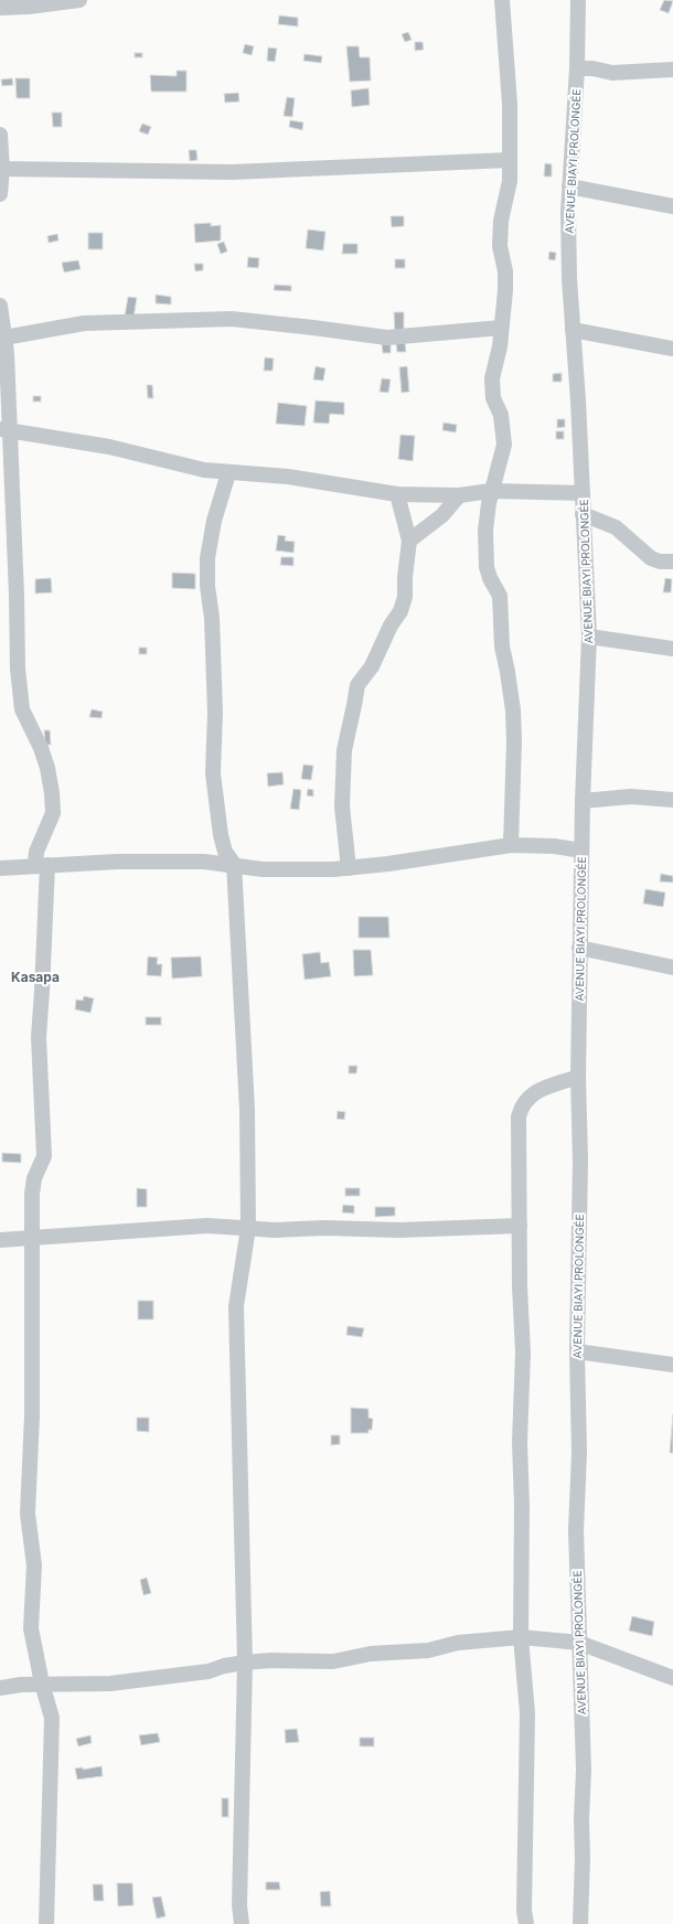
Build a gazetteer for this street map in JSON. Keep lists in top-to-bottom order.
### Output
{
  "streets": {
    "street": ["AVENUE BIAYI PROLONGÉE"]
  },
  "districts": ["Kasapa"]
}
